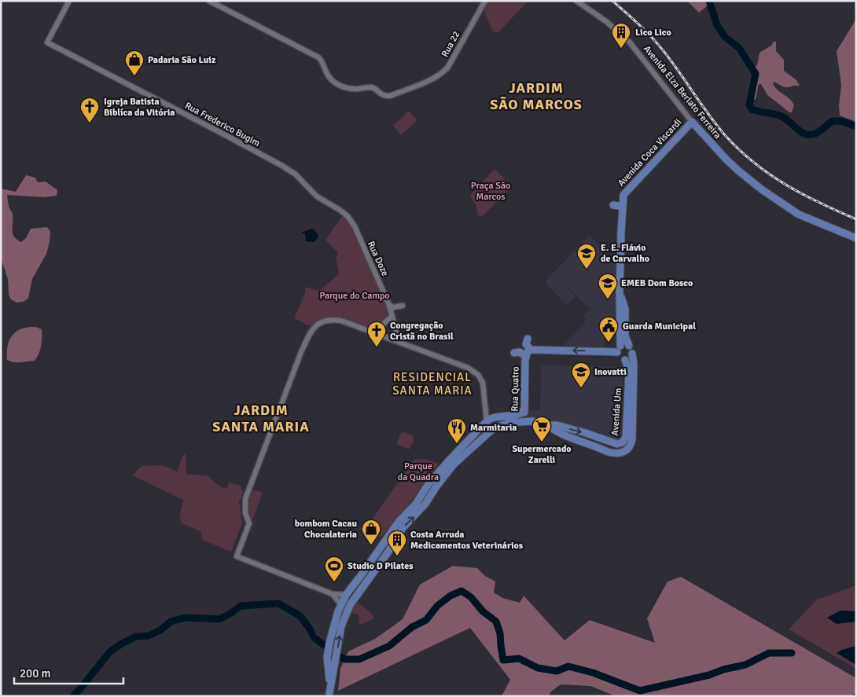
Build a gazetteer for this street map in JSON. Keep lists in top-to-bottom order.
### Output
{
  "streets": {
    "main road": [
      "Avenida Elza Berlato Ferreira",
      "Avenida Coca Viscardi",
      "Rua Quatro",
      "Avenida Um"
    ],
    "street": ["Rua 22", "Rua Frederico Bugim", "Rua Doze"]
  },
  "crossings": [
    ["Avenida Elza Berlato Ferreira", "Avenida Coca Viscardi"],
    ["Rua Frederico Bugim", "Rua Doze"]
  ],
  "districts": ["JARDIM SÃO MARCOS", "RESIDENCIAL SANTA MARIA", "JARDIM SANTA MARIA"],
  "parks": ["Praça São Marcos", "Parque do Campo", "Parque da Quadra"],
  "places": {
    "building": ["Lico Lico", "Costa Arruda Medicamentos Veterinários"],
    "shop": ["Padaria São Luiz", "bombom Cacau Chocalateria"],
    "church": ["Igreja Batista Biblíca da Vitória", "Congregação Cristã no Brasil"],
    "school or university": ["E. E. Flávio de Carvalho", "EMEB Dom Bosco", "Inovatti"],
    "public building": ["Guarda Municipal"],
    "supermarket": ["Supermercado Zarelli"],
    "restaurant": ["Marmitaria"],
    "sports": ["Studio D Pilates"]
  },
  "scale_bar": "200 m"
}
